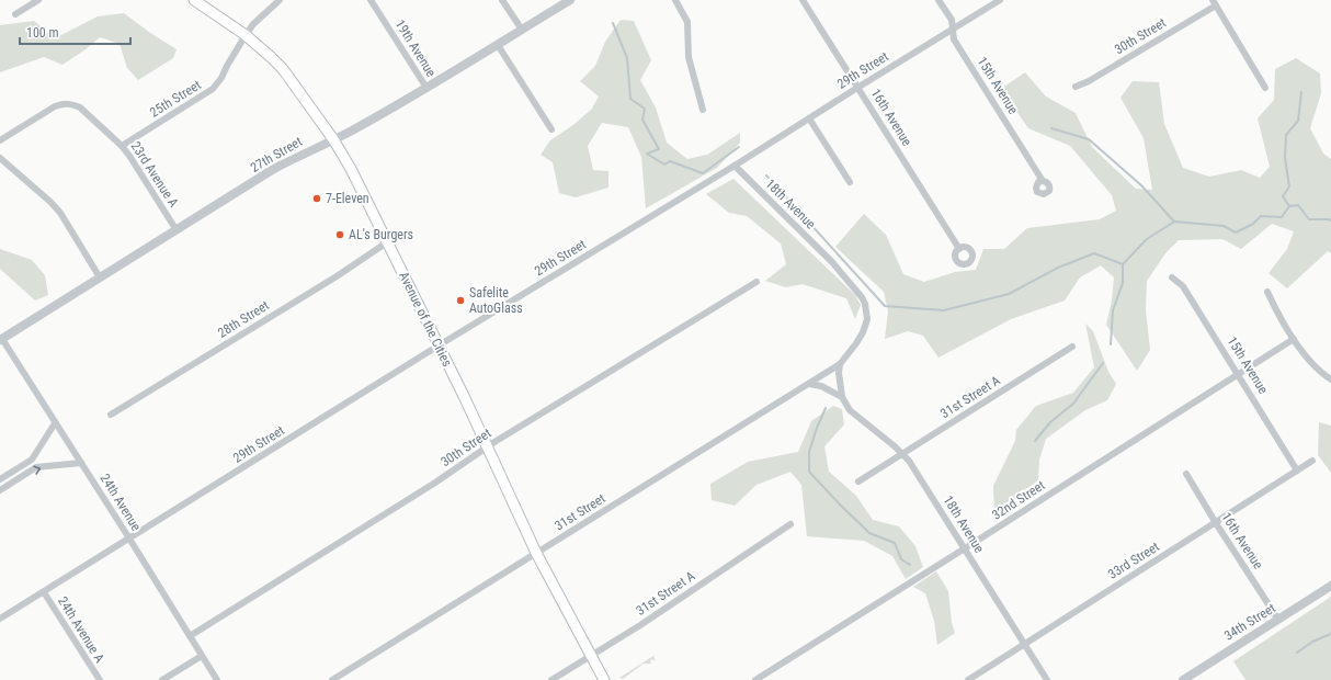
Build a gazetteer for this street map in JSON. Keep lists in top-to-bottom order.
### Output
{
  "streets": {
    "main road": ["Avenue of the Cities"],
    "street": [
      "30th Street",
      "19th Avenue",
      "29th Street",
      "15th Avenue",
      "25th Street",
      "16th Avenue",
      "27th Street",
      "23rd Avenue A",
      "18th Avenue",
      "28th Street",
      "31st Street A",
      "32nd Street",
      "24th Avenue",
      "31st Street",
      "33rd Street",
      "34th Street",
      "24th Avenue A"
    ]
  },
  "crossings": [
    ["30th Street", "Avenue of the Cities"],
    ["30th Street", "24th Avenue"],
    ["19th Avenue", "27th Street"],
    ["29th Street", "15th Avenue"],
    ["29th Street", "16th Avenue"],
    ["29th Street", "18th Avenue"],
    ["29th Street", "Avenue of the Cities"],
    ["29th Street", "24th Avenue"],
    ["29th Street", "24th Avenue A"],
    ["15th Avenue", "32nd Street"],
    ["15th Avenue", "33rd Street"],
    ["25th Street", "23rd Avenue A"],
    ["25th Street", "Avenue of the Cities"],
    ["16th Avenue", "33rd Street"],
    ["16th Avenue", "34th Street"],
    ["27th Street", "23rd Avenue A"],
    ["27th Street", "Avenue of the Cities"],
    ["27th Street", "24th Avenue"],
    ["18th Avenue", "31st Street A"],
    ["18th Avenue", "32nd Street"],
    ["18th Avenue", "31st Street"],
    ["18th Avenue", "33rd Street"],
    ["28th Street", "Avenue of the Cities"],
    ["Avenue of the Cities", "31st Street A"],
    ["Avenue of the Cities", "31st Street"]
  ],
  "places": ["7-Eleven", "AL's Burgers", "Safelite AutoGlass"],
  "scale_bar": "100 m"
}
